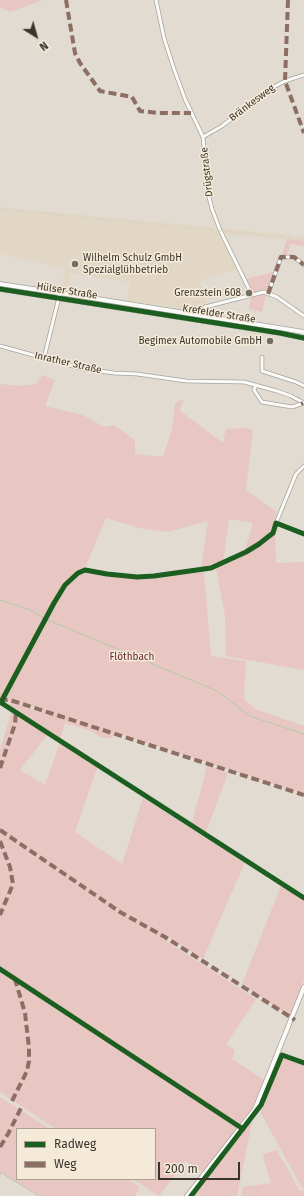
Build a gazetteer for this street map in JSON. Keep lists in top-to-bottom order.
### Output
{
  "streets": {
    "street": [
      "Bränkesweg",
      "Drügstraße",
      "Hülser Straße",
      "Krefelder Straße",
      "Inrather Straße"
    ]
  },
  "crossings": [
    ["Bränkesweg", "Drügstraße"],
    ["Hülser Straße", "Krefelder Straße"]
  ],
  "parks": ["Flöthbach"],
  "places": ["Wilhelm Schulz GmbH Spezialglühbetrieb", "Grenzstein 608", "Begimex Automobile GmbH"],
  "legend": ["Radweg", "Weg"],
  "scale_bar": "200 m",
  "north": "bottom right"
}
